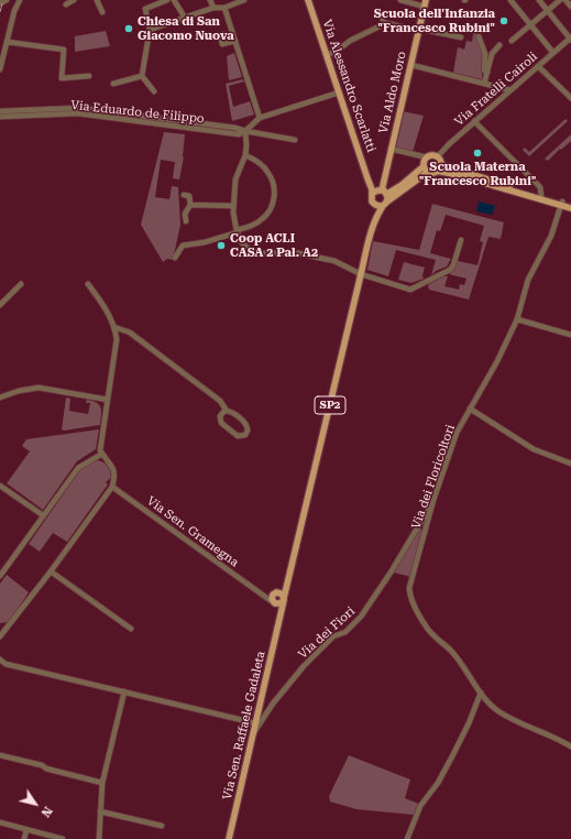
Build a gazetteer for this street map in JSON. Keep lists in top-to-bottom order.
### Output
{
  "streets": {
    "main road": [
      "Via Alessandro Scarlatti",
      "Via Aldo Moro",
      "SP2",
      "Via Sen. Raffaele Gadaleta"
    ],
    "street": [
      "Via Fratelli Cairoli",
      "Via Eduardo de Filippo",
      "Via dei Floricoltori",
      "Via Sen. Gramegna",
      "Via dei Fiori"
    ]
  },
  "crossings": [
    ["Via Alessandro Scarlatti", "Via Aldo Moro"],
    ["Via Alessandro Scarlatti", "Via Sen. Raffaele Gadaleta"],
    ["Via Aldo Moro", "Via Sen. Raffaele Gadaleta"],
    ["Via dei Floricoltori", "Via dei Fiori"],
    ["Via Sen. Gramegna", "Via Sen. Raffaele Gadaleta"],
    ["Via dei Fiori", "Via Sen. Raffaele Gadaleta"]
  ],
  "places": [
    "Scuola dell'Infanzia \"Francesco Rubini\"",
    "Chiesa di San Giacomo Nuova",
    "Scuola Materna \"Francesco Rubini\"",
    "Coop ACLI CASA 2 Pal. A2"
  ],
  "north": "bottom right"
}
